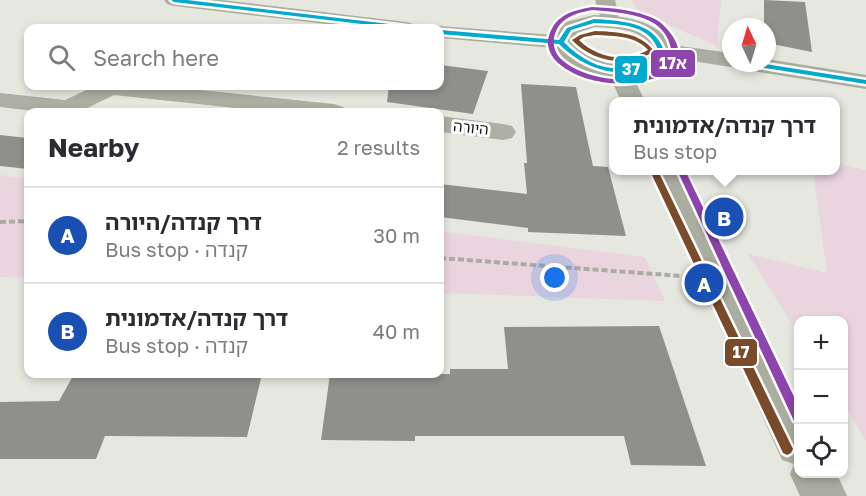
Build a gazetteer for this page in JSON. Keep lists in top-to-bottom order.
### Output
{
  "streets": {
    "street": ["היורה"]
  },
  "lines": ["transit line 37", "transit line 17א", "transit line 17"],
  "north": "top",
  "page": {
    "search": "Search here",
    "popup": ["דרך קנדה/אדמונית", "Bus stop"],
    "heading": ["Nearby", "2 results"],
    "list": [
      {
        "mark": "A",
        "name": "דרך קנדה/היורה",
        "note": "Bus stop · קנדה",
        "value": "30 m"
      },
      {
        "mark": "B",
        "name": "דרך קנדה/אדמונית",
        "note": "Bus stop · קנדה",
        "value": "40 m"
      }
    ],
    "pins": ["B", "A"],
    "map_buttons": ["+", "−"]
  }
}
